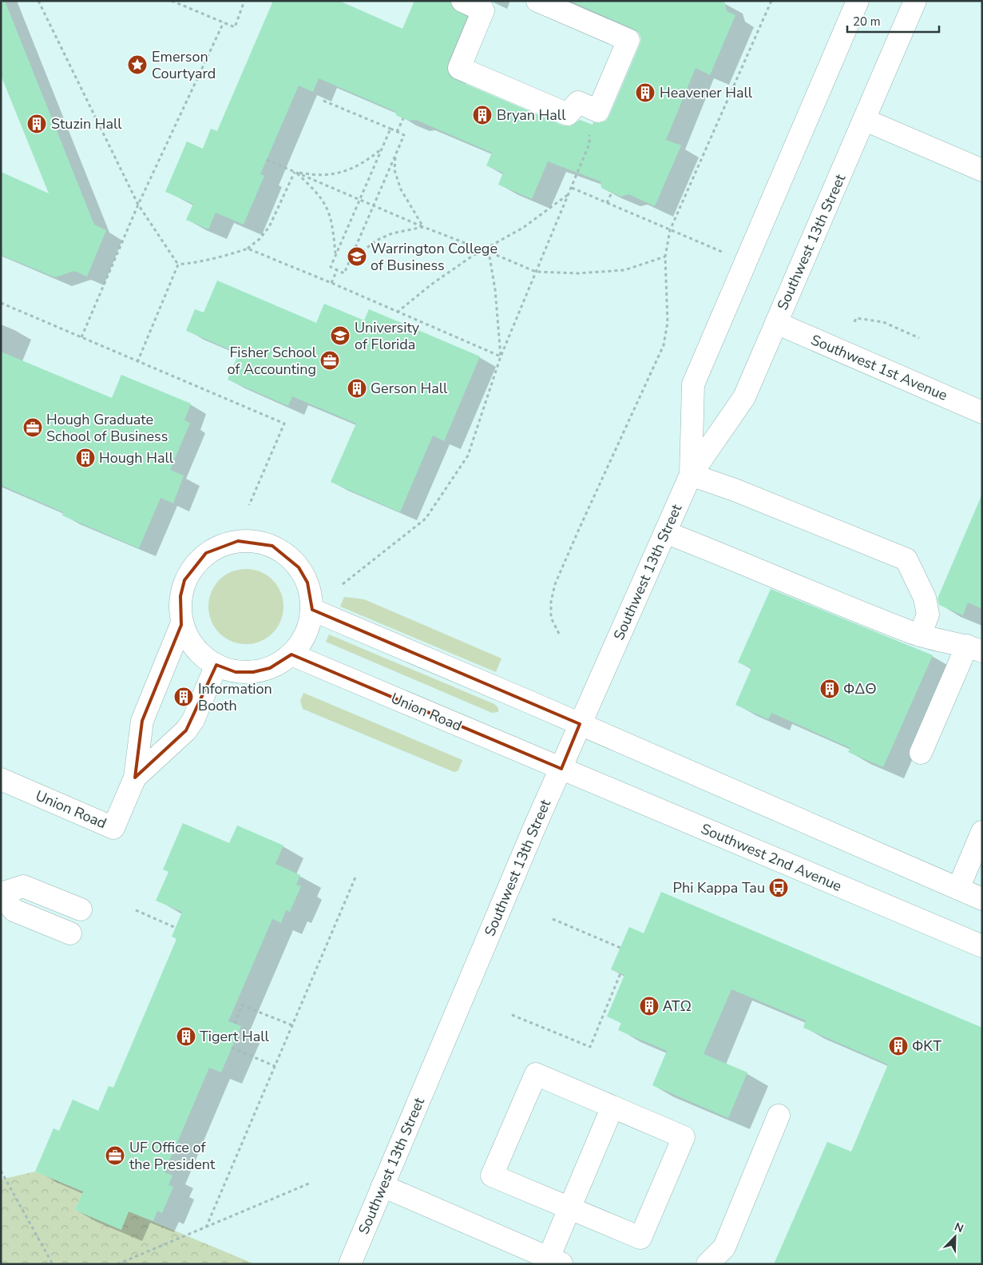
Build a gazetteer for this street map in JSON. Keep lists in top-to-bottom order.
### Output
{
  "streets": {
    "street": [
      "Southwest 13th Street",
      "Southwest 1st Avenue",
      "Union Road",
      "Southwest 2nd Avenue"
    ]
  },
  "crossings": [
    ["Southwest 13th Street", "Southwest 1st Avenue"],
    ["Southwest 13th Street", "Union Road"],
    ["Southwest 13th Street", "Southwest 2nd Avenue"],
    ["Union Road", "Southwest 2nd Avenue"]
  ],
  "places": {
    "place": ["Emerson Courtyard"],
    "building": [
      "Heavener Hall",
      "Bryan Hall",
      "Stuzin Hall",
      "Gerson Hall",
      "Hough Hall",
      "ΦΔΘ",
      "Information Booth",
      "ΑΤΩ",
      "Tigert Hall",
      "ΦΚΤ"
    ],
    "school or university": ["Warrington College of Business", "University of Florida"],
    "office": ["Fisher School of Accounting", "Hough Graduate School of Business", "UF Office of the President"],
    "bus stop": ["Phi Kappa Tau"]
  },
  "scale_bar": "20 m",
  "north": "top right"
}
